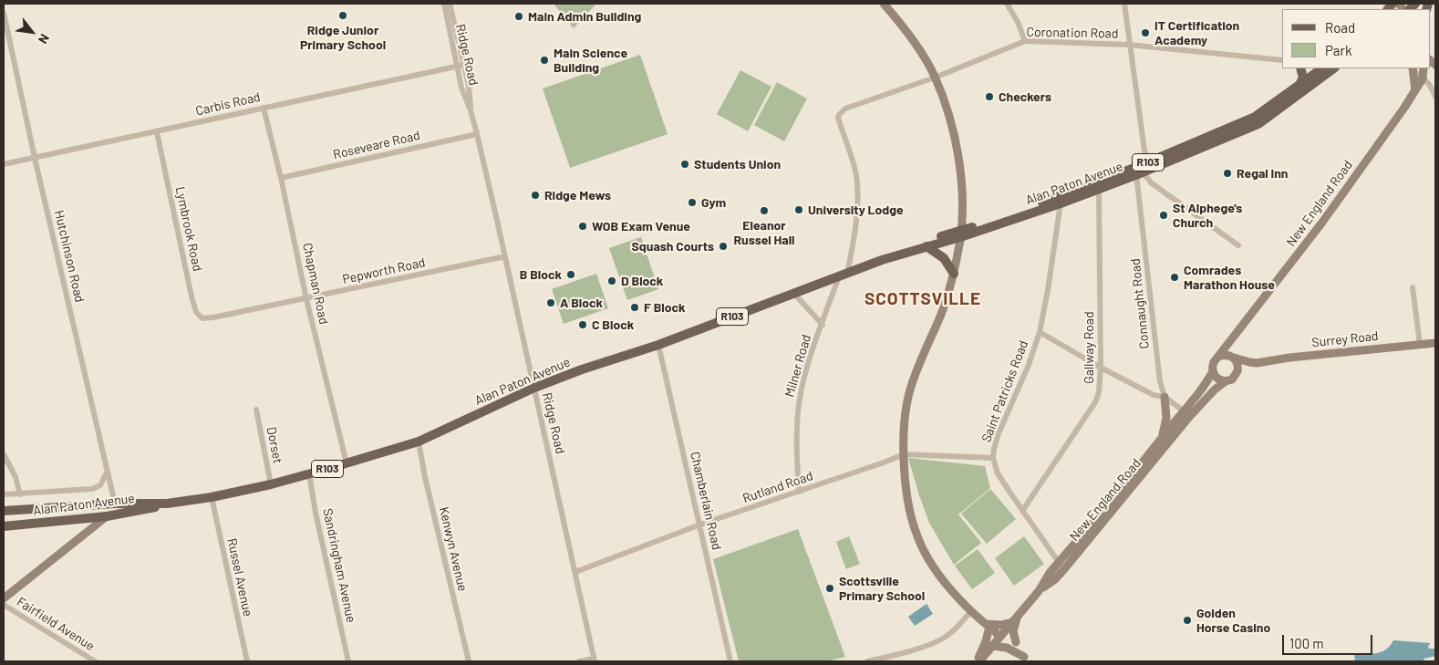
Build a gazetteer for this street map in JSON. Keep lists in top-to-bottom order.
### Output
{
  "streets": {
    "main road": ["R103", "Alan Paton Avenue"],
    "street": [
      "Coronation Road",
      "Ridge Road",
      "Carbis Road",
      "Roseveare Road",
      "New England Road",
      "Lymbrook Road",
      "Hutchinson Road",
      "Pepworth Road",
      "Chapman Road",
      "Connaught Road",
      "Surrey Road",
      "Gallway Road",
      "Milner Road",
      "Saint Patricks Road",
      "Dorset",
      "Rutland Road",
      "Chamberlain Road",
      "Kenwyn Avenue",
      "Sandringham Avenue",
      "Russel Avenue",
      "Fairfield Avenue"
    ]
  },
  "crossings": [
    ["Coronation Road", "Milner Road"],
    ["Ridge Road", "Carbis Road"],
    ["Ridge Road", "Roseveare Road"],
    ["Ridge Road", "Alan Paton Avenue"],
    ["Ridge Road", "Pepworth Road"],
    ["Ridge Road", "Rutland Road"],
    ["Carbis Road", "Lymbrook Road"],
    ["Carbis Road", "Hutchinson Road"],
    ["Carbis Road", "Chapman Road"],
    ["Roseveare Road", "Chapman Road"],
    ["Alan Paton Avenue", "Hutchinson Road"],
    ["Alan Paton Avenue", "Chapman Road"],
    ["Alan Paton Avenue", "Connaught Road"],
    ["Alan Paton Avenue", "Gallway Road"],
    ["Alan Paton Avenue", "Milner Road"],
    ["Alan Paton Avenue", "Saint Patricks Road"],
    ["Alan Paton Avenue", "Dorset"],
    ["Alan Paton Avenue", "Chamberlain Road"],
    ["Alan Paton Avenue", "Kenwyn Avenue"],
    ["Alan Paton Avenue", "Sandringham Avenue"],
    ["Alan Paton Avenue", "Russel Avenue"],
    ["New England Road", "Surrey Road"],
    ["New England Road", "Saint Patricks Road"],
    ["Lymbrook Road", "Pepworth Road"],
    ["Pepworth Road", "Chapman Road"],
    ["Gallway Road", "Saint Patricks Road"],
    ["Milner Road", "Rutland Road"],
    ["Saint Patricks Road", "Rutland Road"],
    ["Rutland Road", "Chamberlain Road"]
  ],
  "districts": ["SCOTTSVILLE"],
  "places": [
    "Ridge Junior Primary School",
    "Main Admin Building",
    "IT Certification Academy",
    "Main Science Building",
    "Checkers",
    "Students Union",
    "Regal Inn",
    "Ridge Mews",
    "Gym",
    "University Lodge",
    "Eleanor Russel Hall",
    "St Alphege's Church",
    "WOB Exam Venue",
    "Squash Courts",
    "B Block",
    "Comrades Marathon House",
    "D Block",
    "A Block",
    "F Block",
    "C Block",
    "Scottsville Primary School",
    "Golden Horse Casino"
  ],
  "legend": ["Road", "Park"],
  "scale_bar": "100 m",
  "north": "bottom right"
}
